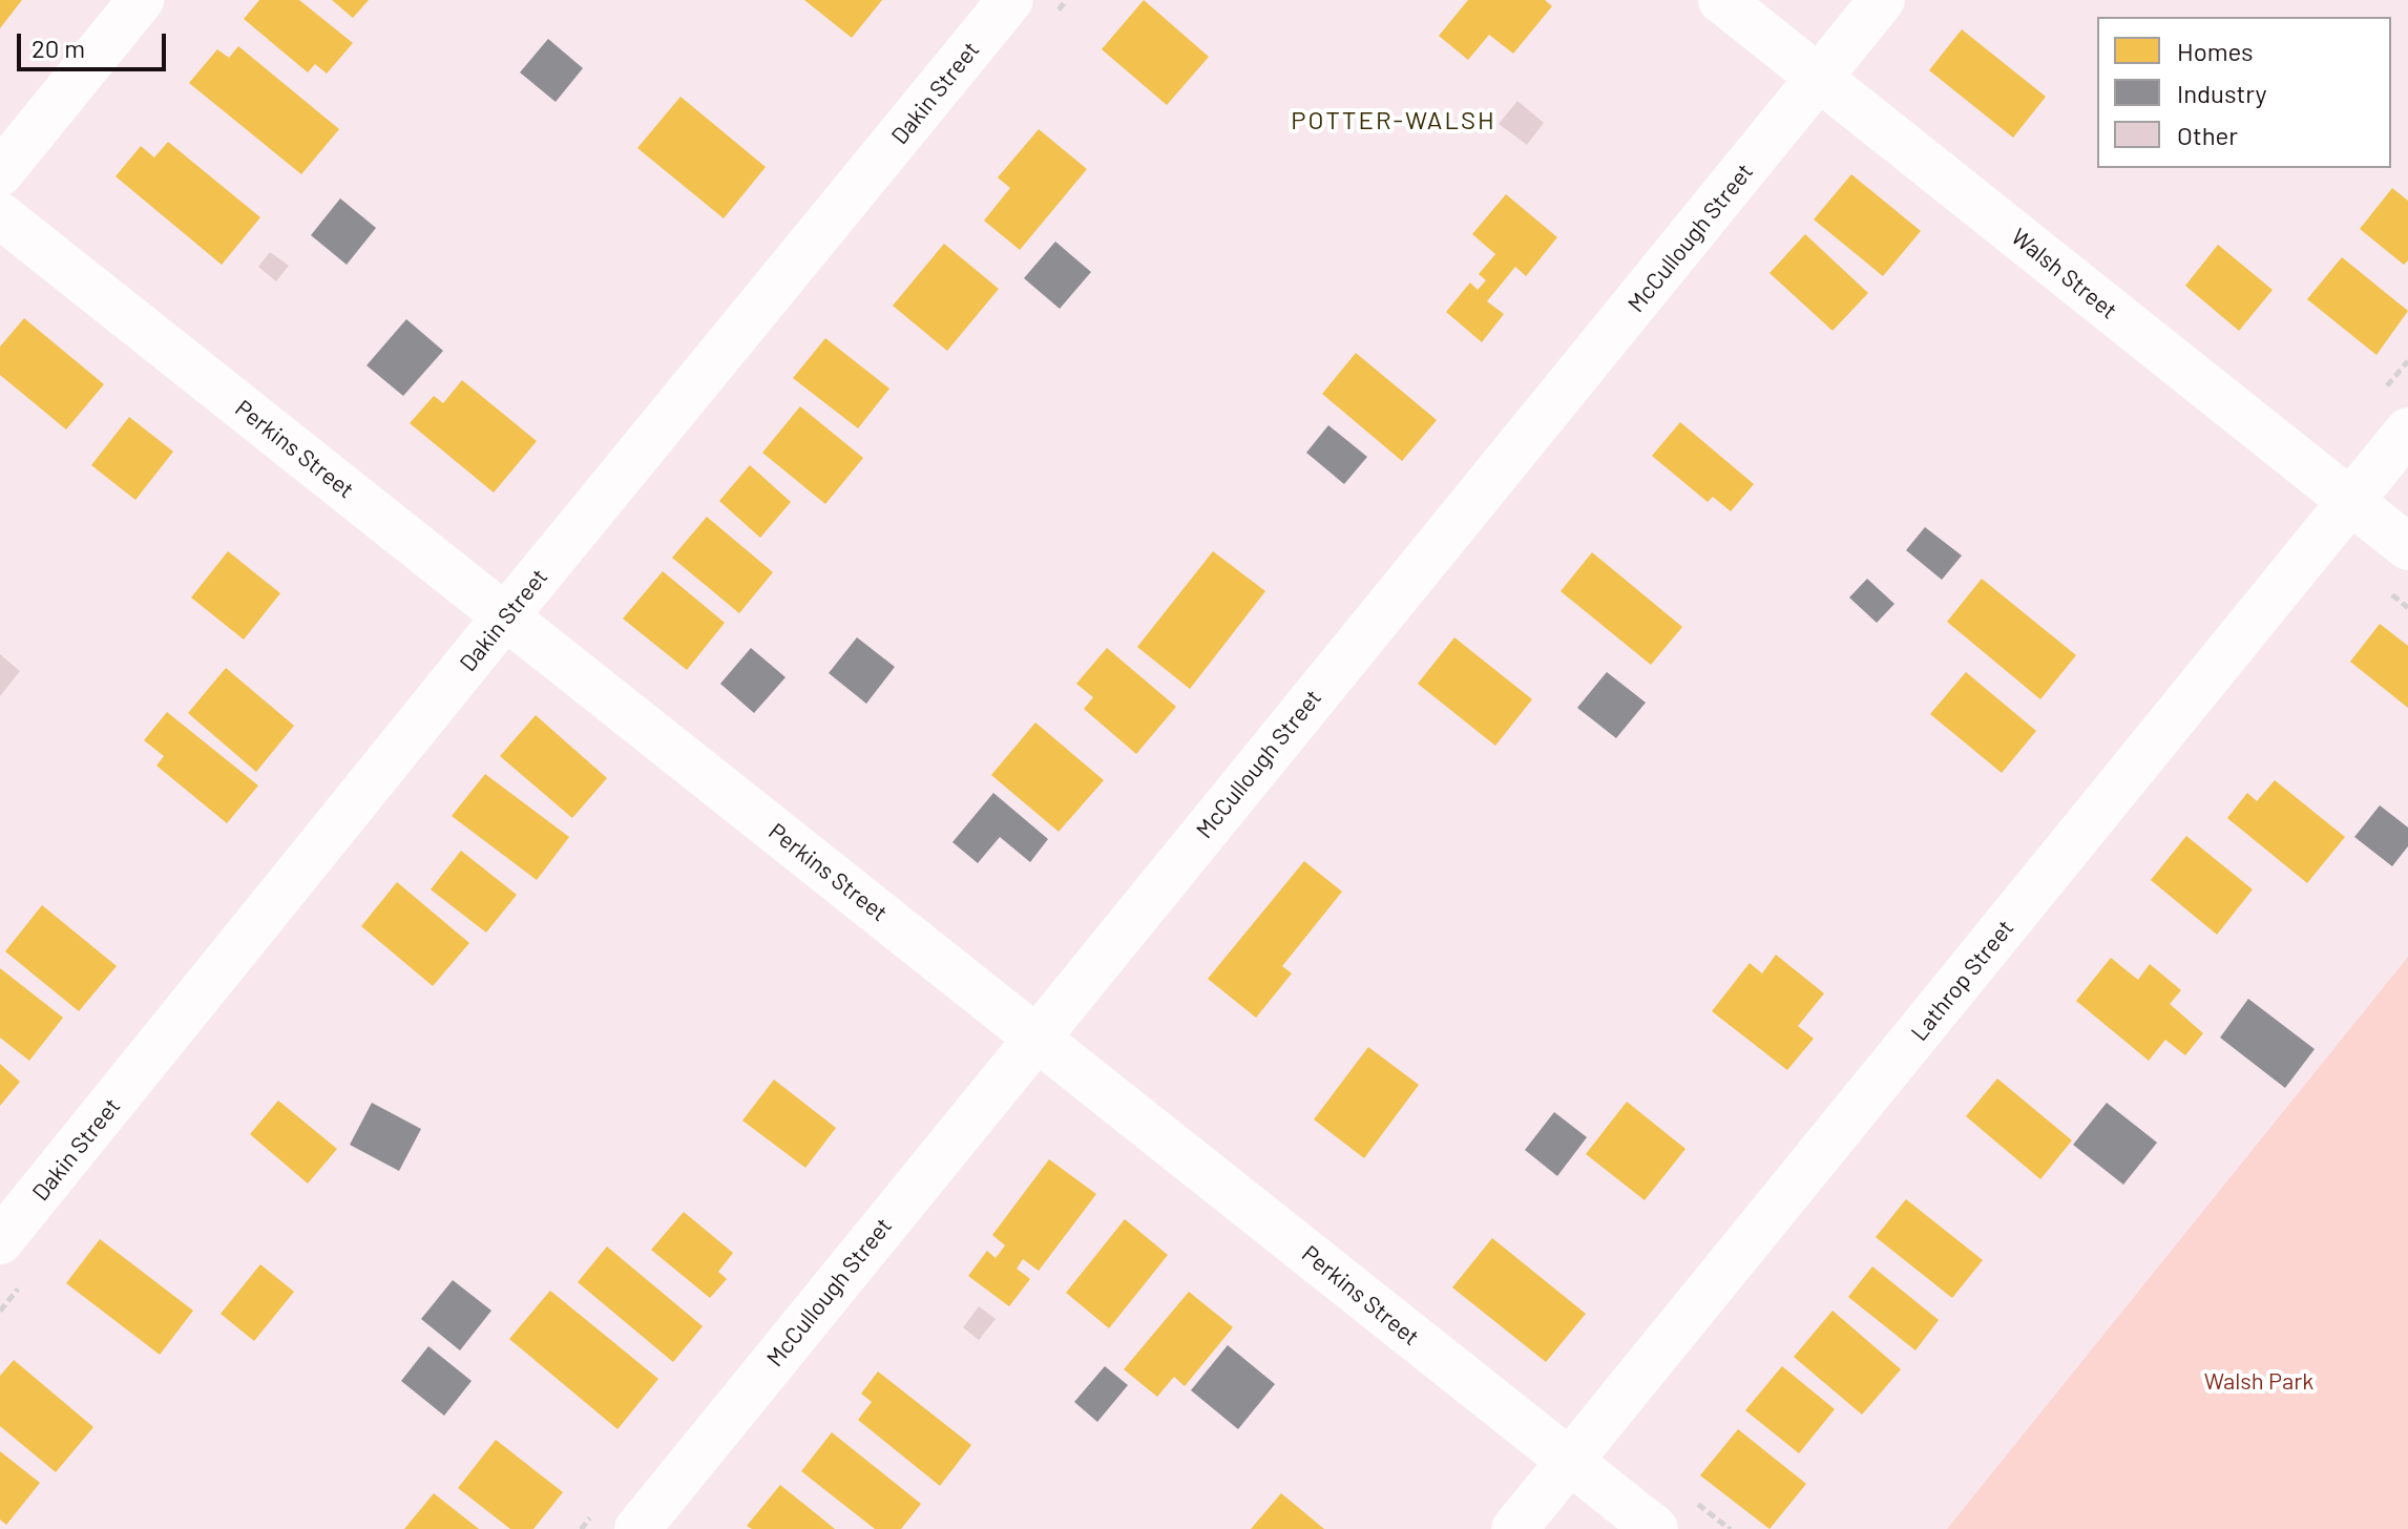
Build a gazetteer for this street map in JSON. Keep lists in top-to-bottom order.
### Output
{
  "streets": {
    "street": [
      "Dakin Street",
      "McCullough Street",
      "Walsh Street",
      "Perkins Street",
      "Lathrop Street"
    ]
  },
  "crossings": [
    ["Dakin Street", "Perkins Street"],
    ["McCullough Street", "Walsh Street"],
    ["McCullough Street", "Perkins Street"],
    ["Walsh Street", "Lathrop Street"],
    ["Perkins Street", "Lathrop Street"]
  ],
  "districts": ["POTTER-WALSH"],
  "parks": ["Walsh Park"],
  "legend": ["Homes", "Industry", "Other"],
  "scale_bar": "20 m"
}
